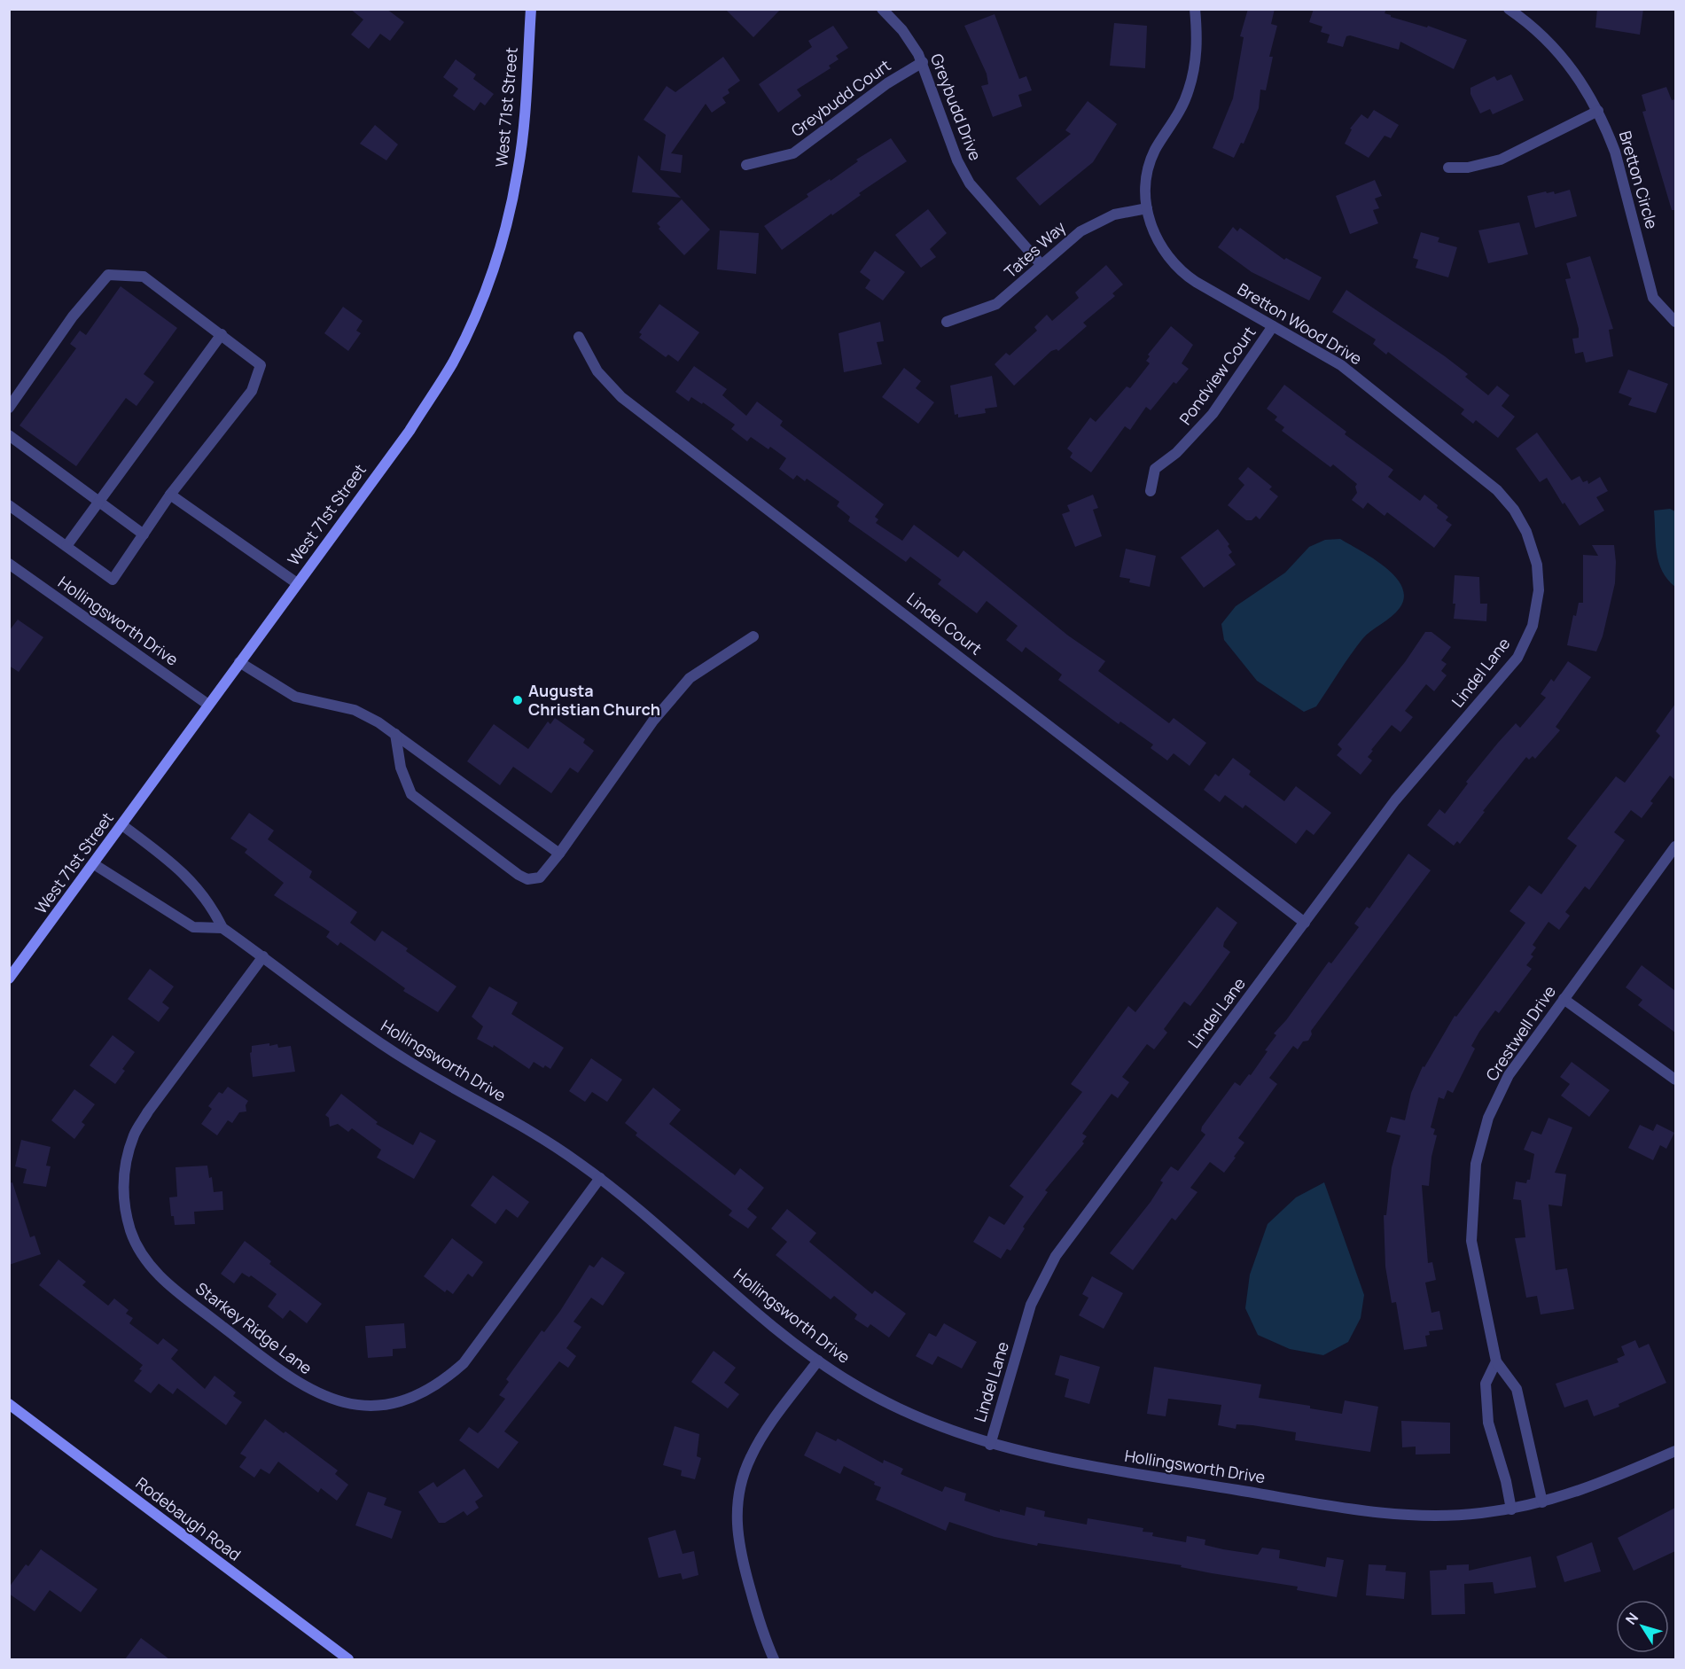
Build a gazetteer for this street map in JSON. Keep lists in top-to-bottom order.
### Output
{
  "streets": {
    "main road": ["West 71st Street", "Rodebaugh Road"],
    "street": [
      "Greybudd Court",
      "Greybudd Drive",
      "Bretton Circle",
      "Tates Way",
      "Bretton Wood Drive",
      "Pondview Court",
      "Hollingsworth Drive",
      "Lindel Court",
      "Lindel Lane",
      "Crestwell Drive",
      "Starkey Ridge Lane"
    ]
  },
  "crossings": [
    ["Greybudd Court", "Greybudd Drive"],
    ["West 71st Street", "Hollingsworth Drive"],
    ["Greybudd Drive", "Tates Way"],
    ["Tates Way", "Bretton Wood Drive"],
    ["Bretton Wood Drive", "Pondview Court"],
    ["Bretton Wood Drive", "Lindel Lane"],
    ["Hollingsworth Drive", "Lindel Lane"],
    ["Hollingsworth Drive", "Crestwell Drive"],
    ["Hollingsworth Drive", "Starkey Ridge Lane"],
    ["Lindel Court", "Lindel Lane"]
  ],
  "places": ["Augusta Christian Church"],
  "north": "top left"
}
